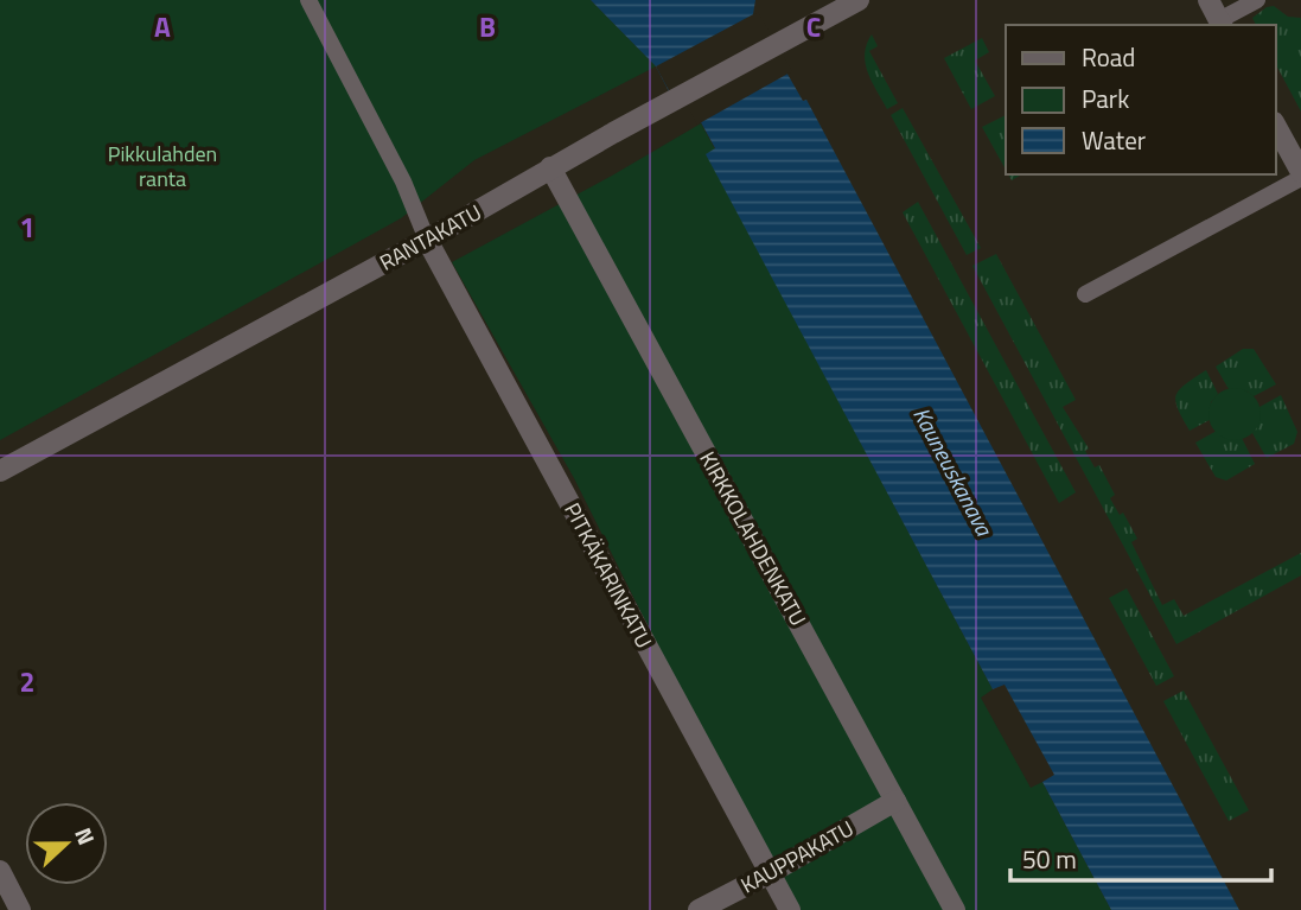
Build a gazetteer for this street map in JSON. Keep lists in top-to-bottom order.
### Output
{
  "streets": {
    "street": [
      "RANTAKATU",
      "KIRKKOLAHDENKATU",
      "PITKÄKARINKATU",
      "KAUPPAKATU"
    ]
  },
  "crossings": [
    ["RANTAKATU", "KIRKKOLAHDENKATU"],
    ["RANTAKATU", "PITKÄKARINKATU"],
    ["KIRKKOLAHDENKATU", "KAUPPAKATU"],
    ["PITKÄKARINKATU", "KAUPPAKATU"]
  ],
  "water": ["Kauneuskanava"],
  "parks": ["Pikkulahden ranta"],
  "legend": ["Road", "Park", "Water"],
  "scale_bar": "50 m",
  "north": "right",
  "grid": {
    "columns": ["A", "B", "C"],
    "rows": ["1", "2"]
  }
}
